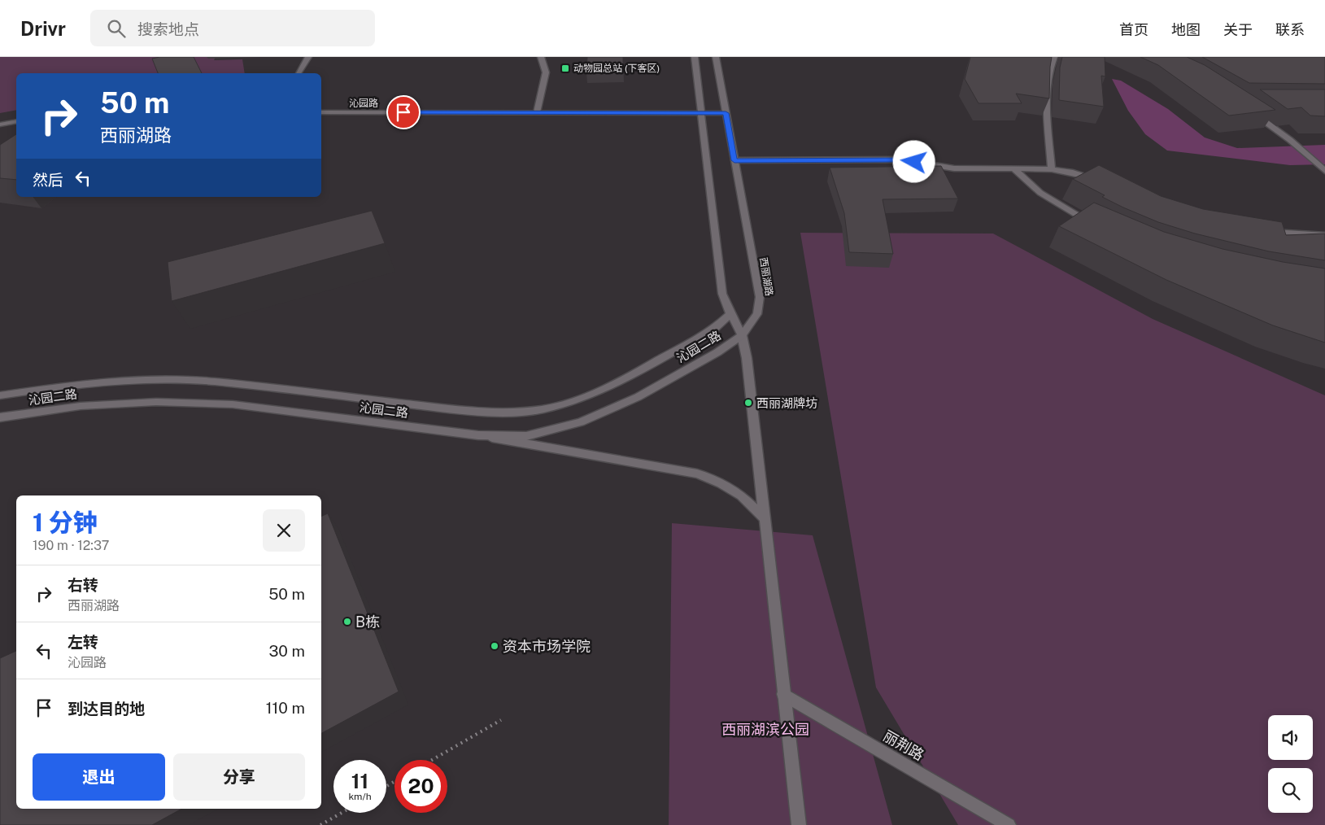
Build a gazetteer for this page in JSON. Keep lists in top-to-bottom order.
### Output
{
  "streets": {
    "street": [
      "沁园路",
      "西丽湖路",
      "沁园二路",
      "丽荆路"
    ]
  },
  "crossings": [
    ["沁园路", "西丽湖路"],
    ["西丽湖路", "沁园二路"]
  ],
  "parks": ["西丽湖滨公园"],
  "places": {
    "transit": ["动物园总站 (下客区)"],
    "other": ["西丽湖牌坊", "B栋", "资本市场学院"]
  },
  "page": {
    "header": "Drivr",
    "search": "搜索地点",
    "nav": [
      "首页",
      "地图",
      "关于",
      "联系"
    ],
    "turn": ["50 m", "西丽湖路"],
    "then": "然后",
    "heading": ["1 分钟", "190 m · 12:37"],
    "list": [
      {
        "name": "右转",
        "note": "西丽湖路",
        "value": "50 m"
      },
      {
        "name": "左转",
        "note": "沁园路",
        "value": "30 m"
      },
      {
        "name": "到达目的地",
        "value": "110 m"
      }
    ],
    "buttons": ["退出", "分享"],
    "speed": "11 km/h",
    "limit": "20"
  }
}
